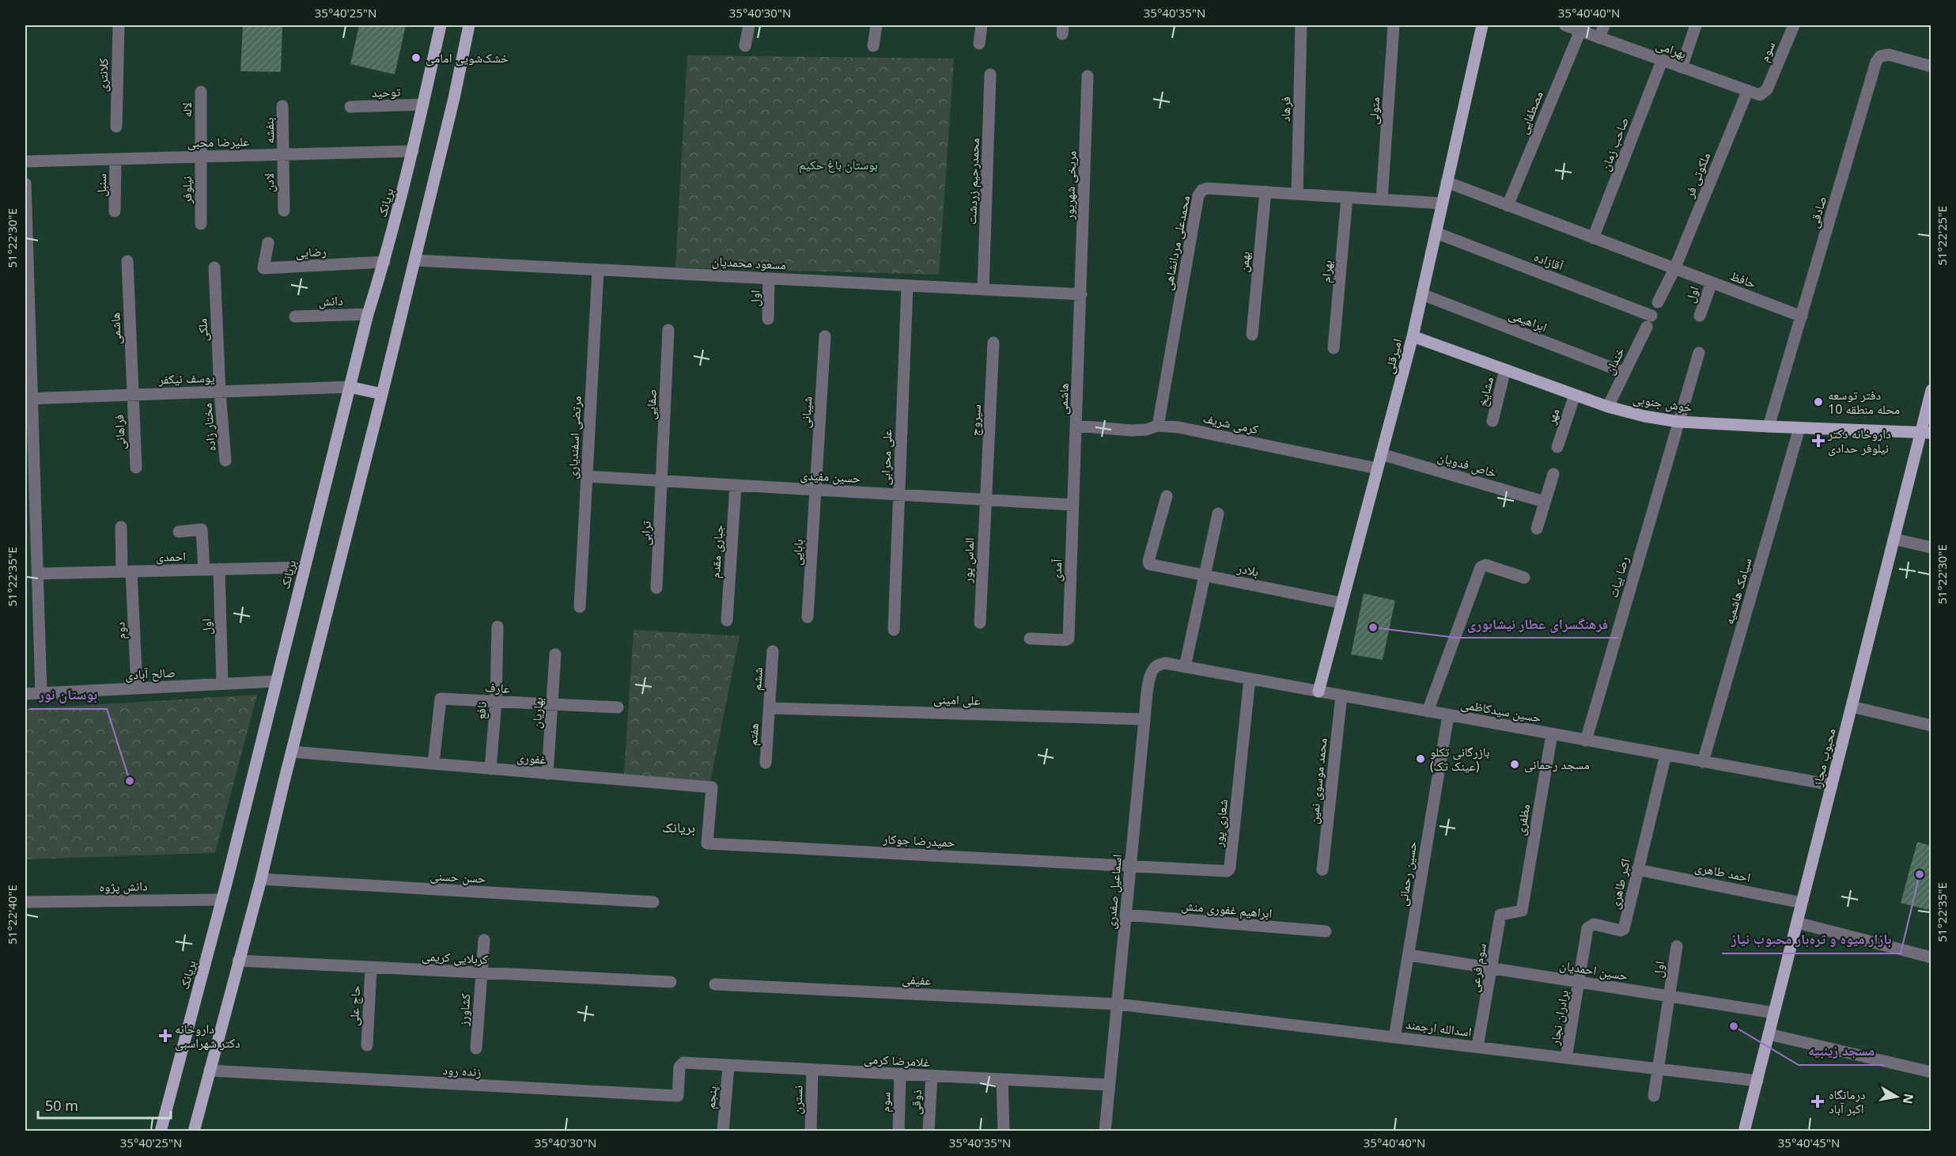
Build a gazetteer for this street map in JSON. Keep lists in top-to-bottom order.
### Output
{
  "streets": {
    "main road": [
      "بریانک",
      "امیرقلی",
      "خوش جنوبی",
      "محبوب مجاز"
    ],
    "street": [
      "بهرامی",
      "سوم",
      "کلانتری",
      "توحید",
      "فرهاد",
      "لاله",
      "متولی",
      "مصطفایی",
      "بنفشه",
      "علیرضا محبی",
      "صاحب زمان",
      "ملکوتی فر",
      "محمدرحیم زردشت",
      "لادن",
      "سنبل",
      "مریخی شهریور",
      "نیلوفر",
      "صادقی",
      "محمدعلی مردانشاهی",
      "رضایی",
      "آقازاده",
      "بهمن",
      "مسعود محمدیان",
      "بهرام",
      "حافظ",
      "اول",
      "دانش",
      "ابراهیمی",
      "هاشمی",
      "ملکی",
      "خندان",
      "یوسف نیکفر",
      "مشایخ",
      "صفایی",
      "شیبانی",
      "مهر",
      "سیروج",
      "کرمی شریف",
      "مختار زاده",
      "فراهانی",
      "مرتضی اسفندیاری",
      "علی محرابی",
      "خاص فدویان",
      "حسین مفیدی",
      "ترابی",
      "جباری مقدم",
      "بابایی",
      "احمدی",
      "الماس پور",
      "بلادر",
      "آمدی",
      "رضا بیات",
      "سیامک هاشمیه",
      "دوم",
      "صالح آبادی",
      "ششم",
      "عارف",
      "علی امینی",
      "نافع",
      "حسین سیدکاظمی",
      "بهاریان",
      "هفتم",
      "غفوری",
      "محمد موسوی نمین",
      "مظفری",
      "شعاری پور",
      "حمیدرضا جوکار",
      "احمد طاهری",
      "حسین رحمانی",
      "حسن حسنی",
      "اکبر طاهری",
      "دانش پژوه",
      "اسماعیل صفدری",
      "ابراهیم غفوری منش",
      "کربلایی کریمی",
      "سوم فرعی",
      "حسین احمدیان",
      "عفیفی",
      "حاج علی",
      "کشاورز",
      "برادران نجار",
      "اسدالله ارجمند",
      "غلامرضا کرمی",
      "زنده رود",
      "پنجم",
      "نسترن",
      "ذوقی"
    ]
  },
  "crossings": [
    ["بهرامی", "سوم"],
    ["بهرامی", "مصطفایی"],
    ["بهرامی", "صاحب زمان"],
    ["بهرامی", "ملکوتی فر"],
    ["سوم", "غلامرضا کرمی"],
    ["توحید", "بریانک"],
    ["فرهاد", "محمدعلی مردانشاهی"],
    ["لاله", "علیرضا محبی"],
    ["لاله", "نیلوفر"],
    ["متولی", "محمدعلی مردانشاهی"],
    ["بنفشه", "علیرضا محبی"],
    ["بنفشه", "لادن"],
    ["علیرضا محبی", "لادن"],
    ["علیرضا محبی", "سنبل"],
    ["علیرضا محبی", "نیلوفر"],
    ["علیرضا محبی", "بریانک"],
    ["ملکوتی فر", "حافظ"],
    ["محمدرحیم زردشت", "مسعود محمدیان"],
    ["مریخی شهریور", "مسعود محمدیان"],
    ["مریخی شهریور", "هاشمی"],
    ["بریانک", "رضایی"],
    ["بریانک", "دانش"],
    ["بریانک", "یوسف نیکفر"],
    ["بریانک", "احمدی"],
    ["بریانک", "صالح آبادی"],
    ["بریانک", "دانش پژوه"],
    ["صادقی", "حافظ"],
    ["صادقی", "خوش جنوبی"],
    ["محمدعلی مردانشاهی", "بهمن"],
    ["محمدعلی مردانشاهی", "بهرام"],
    ["محمدعلی مردانشاهی", "امیرقلی"],
    ["محمدعلی مردانشاهی", "کرمی شریف"],
    ["آقازاده", "امیرقلی"],
    ["آقازاده", "خندان"],
    ["مسعود محمدیان", "اول"],
    ["مسعود محمدیان", "هاشمی"],
    ["مسعود محمدیان", "مرتضی اسفندیاری"],
    ["مسعود محمدیان", "علی محرابی"],
    ["حافظ", "اول"],
    ["اول", "احمدی"],
    ["اول", "صالح آبادی"],
    ["اول", "حسین احمدیان"],
    ["اول", "اسدالله ارجمند"],
    ["ابراهیمی", "امیرقلی"],
    ["ابراهیمی", "خندان"],
    ["هاشمی", "یوسف نیکفر"],
    ["هاشمی", "کرمی شریف"],
    ["هاشمی", "فراهانی"],
    ["هاشمی", "حسین مفیدی"],
    ["هاشمی", "آمدی"],
    ["ملکی", "یوسف نیکفر"],
    ["ملکی", "مختار زاده"],
    ["امیرقلی", "خوش جنوبی"],
    ["امیرقلی", "کرمی شریف"],
    ["امیرقلی", "خاص فدویان"],
    ["امیرقلی", "بلادر"],
    ["امیرقلی", "حسین سیدکاظمی"],
    ["خندان", "خوش جنوبی"],
    ["یوسف نیکفر", "مختار زاده"],
    ["یوسف نیکفر", "فراهانی"],
    ["مشایخ", "خوش جنوبی"],
    ["خوش جنوبی", "مهر"],
    ["خوش جنوبی", "رضا بیات"],
    ["خوش جنوبی", "سیامک هاشمیه"],
    ["خوش جنوبی", "محبوب مجاز"],
    ["صفایی", "حسین مفیدی"],
    ["صفایی", "ترابی"],
    ["شیبانی", "حسین مفیدی"],
    ["شیبانی", "بابایی"],
    ["سیروج", "حسین مفیدی"],
    ["سیروج", "الماس پور"],
    ["مرتضی اسفندیاری", "حسین مفیدی"],
    ["علی محرابی", "حسین مفیدی"],
    ["حسین مفیدی", "ترابی"],
    ["حسین مفیدی", "جباری مقدم"],
    ["حسین مفیدی", "بابایی"],
    ["حسین مفیدی", "الماس پور"],
    ["حسین مفیدی", "آمدی"],
    ["احمدی", "دوم"],
    ["رضا بیات", "حسین سیدکاظمی"],
    ["سیامک هاشمیه", "حسین سیدکاظمی"],
    ["دوم", "صالح آبادی"],
    ["ششم", "علی امینی"],
    ["ششم", "هفتم"],
    ["عارف", "نافع"],
    ["عارف", "بهاریان"],
    ["عارف", "غفوری"],
    ["علی امینی", "هفتم"],
    ["علی امینی", "اسماعیل صفدری"],
    ["نافع", "غفوری"],
    ["حسین سیدکاظمی", "محبوب مجاز"],
    ["حسین سیدکاظمی", "محمد موسوی نمین"],
    ["حسین سیدکاظمی", "مظفری"],
    ["حسین سیدکاظمی", "شعاری پور"],
    ["حسین سیدکاظمی", "حسین رحمانی"],
    ["حسین سیدکاظمی", "اکبر طاهری"],
    ["حسین سیدکاظمی", "اسماعیل صفدری"],
    ["بهاریان", "غفوری"],
    ["محبوب مجاز", "احمد طاهری"],
    ["محبوب مجاز", "حسین احمدیان"],
    ["محبوب مجاز", "اسدالله ارجمند"],
    ["غفوری", "حمیدرضا جوکار"],
    ["مظفری", "سوم فرعی"],
    ["شعاری پور", "حمیدرضا جوکار"],
    ["شعاری پور", "اسماعیل صفدری"],
    ["حمیدرضا جوکار", "اسماعیل صفدری"],
    ["احمد طاهری", "اکبر طاهری"],
    ["حسین رحمانی", "حسین احمدیان"],
    ["حسین رحمانی", "اسدالله ارجمند"],
    ["اکبر طاهری", "حسین احمدیان"],
    ["اکبر طاهری", "برادران نجار"],
    ["اسماعیل صفدری", "ابراهیم غفوری منش"],
    ["اسماعیل صفدری", "عفیفی"],
    ["اسماعیل صفدری", "اسدالله ارجمند"],
    ["اسماعیل صفدری", "غلامرضا کرمی"],
    ["کربلایی کریمی", "حاج علی"],
    ["کربلایی کریمی", "کشاورز"],
    ["سوم فرعی", "حسین احمدیان"],
    ["سوم فرعی", "اسدالله ارجمند"],
    ["حسین احمدیان", "برادران نجار"],
    ["عفیفی", "اسدالله ارجمند"],
    ["برادران نجار", "اسدالله ارجمند"],
    ["غلامرضا کرمی", "زنده رود"],
    ["غلامرضا کرمی", "پنجم"],
    ["غلامرضا کرمی", "نسترن"],
    ["غلامرضا کرمی", "ذوقی"]
  ],
  "districts": ["بریانک"],
  "parks": ["بوستان باغ حکیم"],
  "places": {
    "other": [
      "خشک‌شویی امامی",
      "دفتر توسعه محله منطقه 10",
      "فرهنگسرای عطار نیشابوری",
      "بازرگانی تکلو (عینک تک)",
      "مسجد رحمانی",
      "بوستان نور",
      "بازار میوه و تره‌بار محبوب نیاز",
      "مسجد زینبیه"
    ],
    "health": ["داروخانه دکتر نیلوفر حدادی", "داروخانه دکتر شهراسبی", "درمانگاه اکبر آباد"]
  },
  "scale_bar": "50 m",
  "north": "right",
  "coordinates": [
    "35°40'25\"N",
    "35°40'30\"N",
    "35°40'35\"N",
    "35°40'40\"N",
    "51°22'25\"E",
    "51°22'30\"E",
    "51°22'35\"E",
    "51°22'40\"E",
    "35°40'45\"N"
  ]
}
